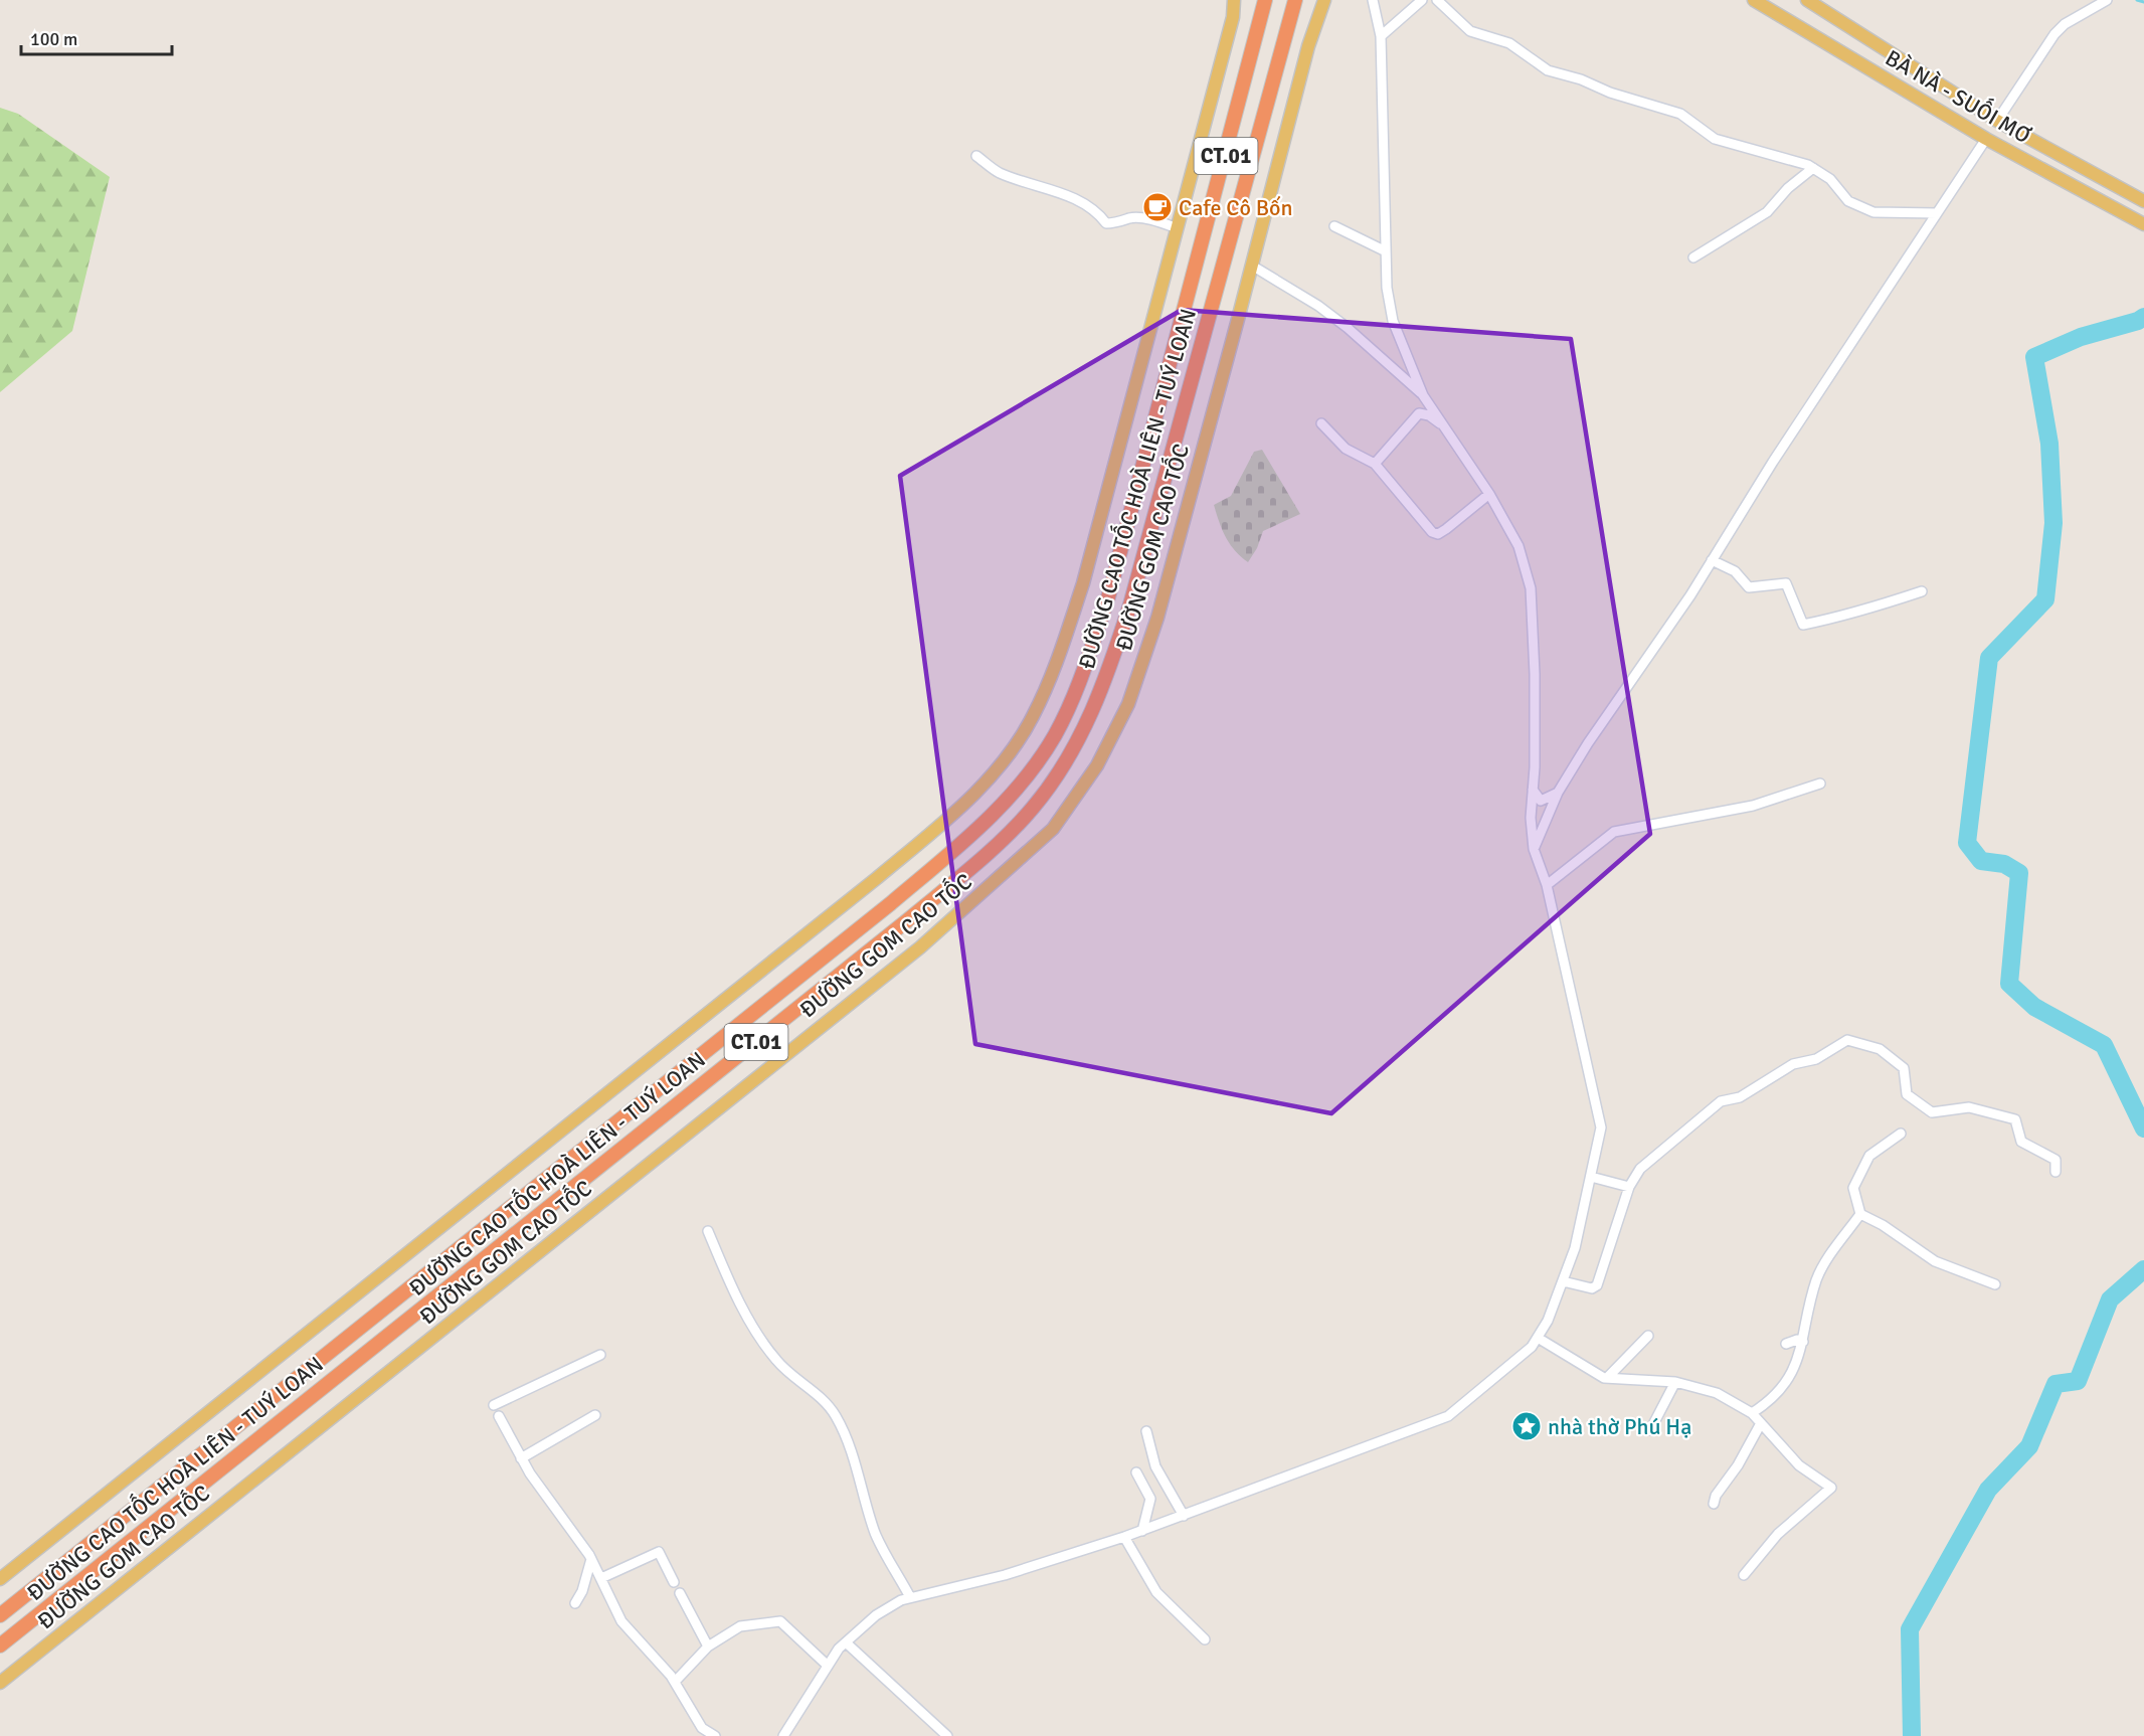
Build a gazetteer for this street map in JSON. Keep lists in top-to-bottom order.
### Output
{
  "streets": {
    "highway": ["CT.01", "ĐƯỜNG CAO TỐC HOÀ LIÊN - TUÝ LOAN"],
    "main road": ["BÀ NÀ - SUỐI MƠ", "ĐƯỜNG GOM CAO TỐC"]
  },
  "places": {
    "cafe": ["Cafe Cô Bốn"],
    "place": ["nhà thờ Phú Hạ"]
  },
  "scale_bar": "100 m"
}
